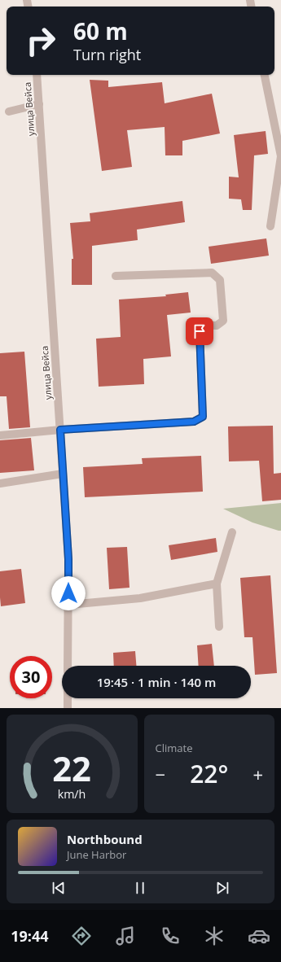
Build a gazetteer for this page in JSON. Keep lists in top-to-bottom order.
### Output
{
  "streets": {
    "street": ["улица Вейса"]
  },
  "page": {
    "turn": ["60 m", "Turn right"],
    "limit": "30",
    "trip": "19:45 · 1 min · 140 m",
    "tile": "Climate",
    "heat": ["−", "22°", "+"],
    "song": ["Northbound", "June Harbor"],
    "tabs": "19:44",
    "gauge": ["22", "km/h"]
  }
}
